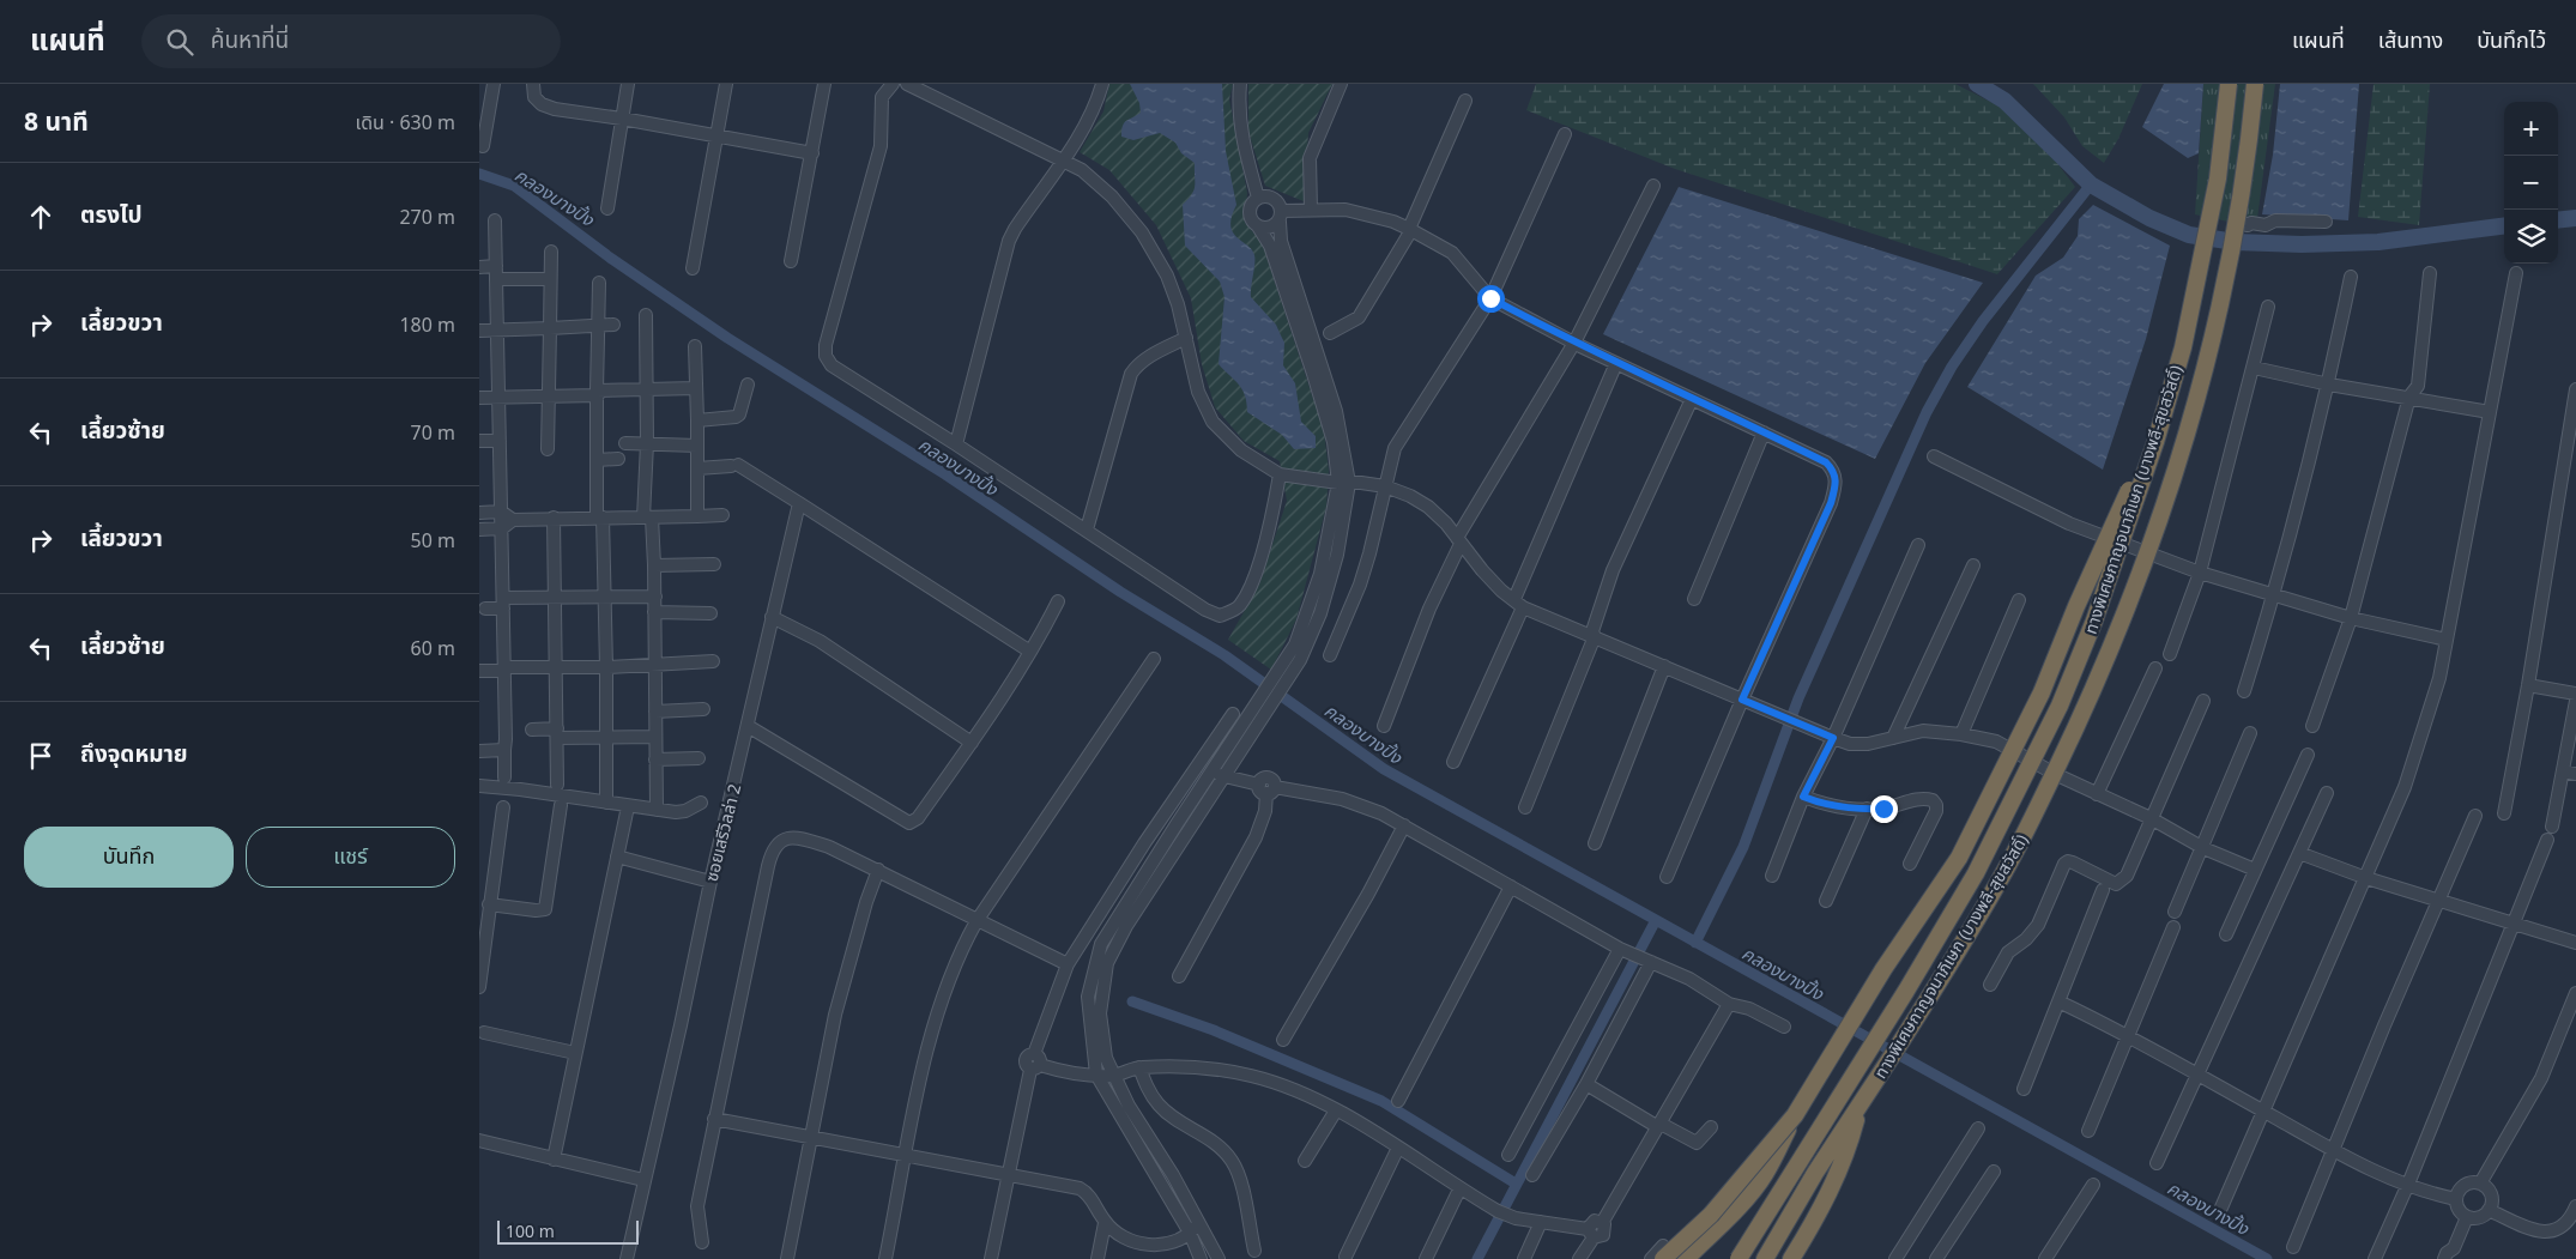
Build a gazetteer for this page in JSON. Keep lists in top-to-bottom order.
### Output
{
  "streets": {
    "highway": ["ทางพิเศษกาญจนาภิเษก (บางพลี-สุขสวัสดิ์)"],
    "street": ["ซอยเสรีวิลล่า 2"]
  },
  "water": ["คลองบางปิ้ง"],
  "scale_bar": "100 m",
  "page": {
    "header": "แผนที่",
    "search": "ค้นหาที่นี่",
    "nav": ["แผนที่", "เส้นทาง", "บันทึกไว้"],
    "heading": ["8 นาที", "เดิน · 630 m"],
    "map_buttons": ["+", "−"],
    "list": [
      ["ตรงไป", "270 m"],
      ["เลี้ยวขวา", "180 m"],
      ["เลี้ยวซ้าย", "70 m"],
      ["เลี้ยวขวา", "50 m"],
      ["เลี้ยวซ้าย", "60 m"],
      "ถึงจุดหมาย"
    ],
    "buttons": ["บันทึก", "แชร์"],
    "scale": "100 m"
  }
}
